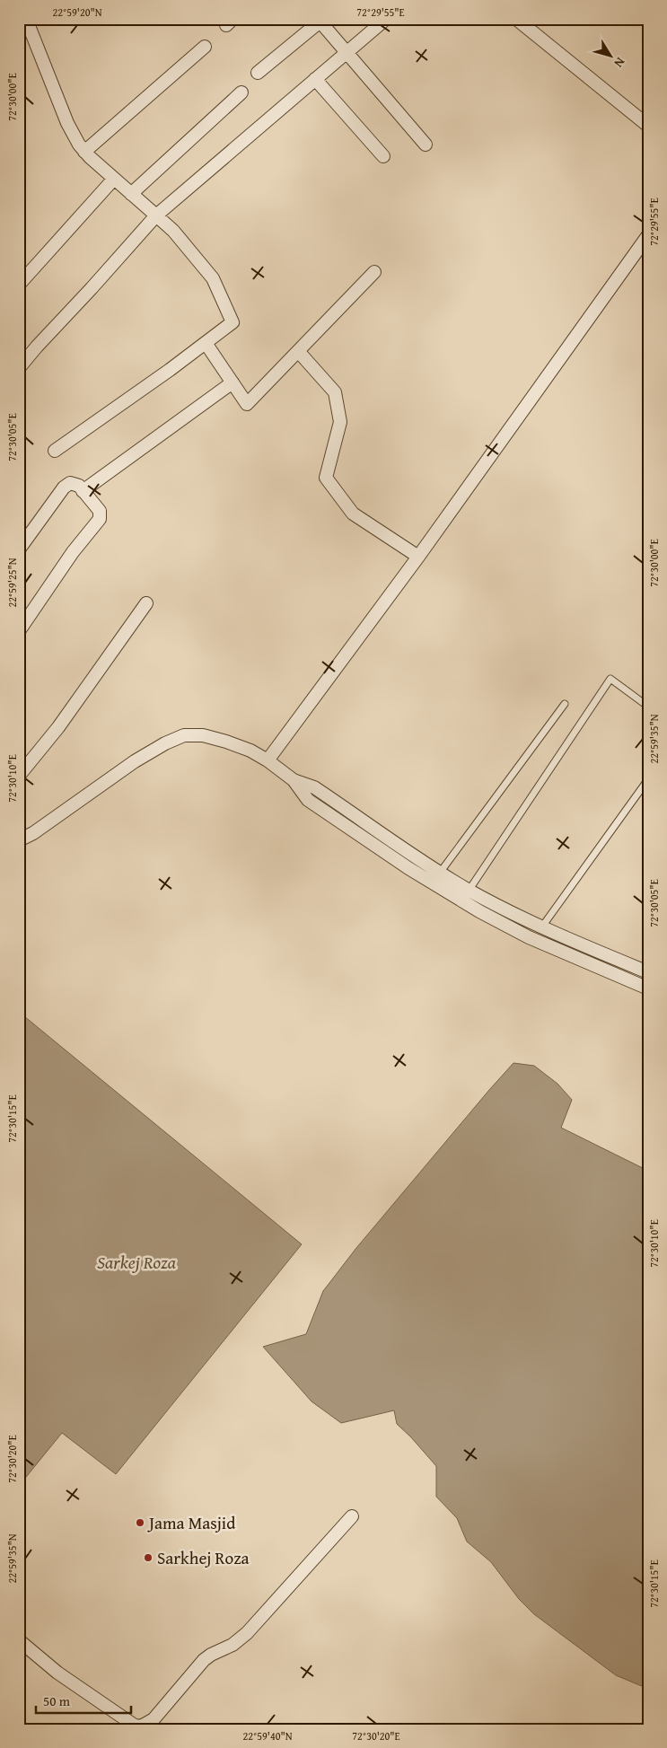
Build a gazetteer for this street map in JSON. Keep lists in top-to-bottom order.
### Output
{
  "water": ["Sarkej Roza"],
  "places": ["Jama Masjid", "Sarkhej Roza"],
  "scale_bar": "50 m",
  "north": "bottom right",
  "coordinates": [
    "22°59'20\"N",
    "72°29'55\"E",
    "72°30'00\"E",
    "72°30'05\"E",
    "22°59'25\"N",
    "22°59'35\"N",
    "72°30'10\"E",
    "72°30'15\"E",
    "72°30'20\"E",
    "22°59'40\"N"
  ]
}
